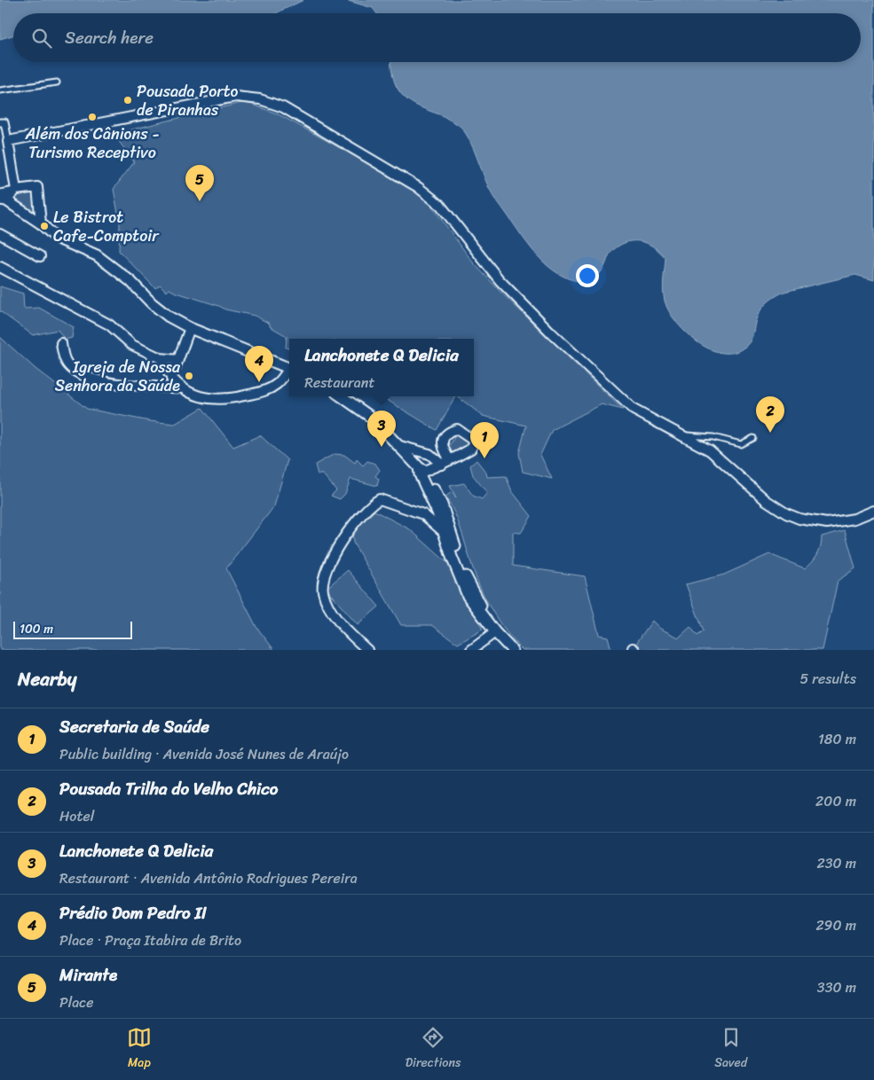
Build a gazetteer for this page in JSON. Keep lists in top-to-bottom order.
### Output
{
  "places": [
    "Pousada Porto de Piranhas",
    "Além dos Cânions - Turismo Receptivo",
    "Le Bistrot Cafe-Comptoir",
    "Igreja de Nossa Senhora da Saúde"
  ],
  "scale_bar": "100 m",
  "page": {
    "search": "Search here",
    "pins": [
      "5",
      "4",
      "2",
      "3",
      "1"
    ],
    "popup": ["Lanchonete Q Delicia", "Restaurant"],
    "scale": "100 m",
    "heading": ["Nearby", "5 results"],
    "list": [
      {
        "mark": "1",
        "name": "Secretaria de Saúde",
        "note": "Public building · Avenida José Nunes de Araújo",
        "value": "180 m"
      },
      {
        "mark": "2",
        "name": "Pousada Trilha do Velho Chico",
        "note": "Hotel",
        "value": "200 m"
      },
      {
        "mark": "3",
        "name": "Lanchonete Q Delicia",
        "note": "Restaurant · Avenida Antônio Rodrigues Pereira",
        "value": "230 m"
      },
      {
        "mark": "4",
        "name": "Prédio Dom Pedro II",
        "note": "Place · Praça Itabira de Brito",
        "value": "290 m"
      },
      {
        "mark": "5",
        "name": "Mirante",
        "note": "Place",
        "value": "330 m"
      }
    ],
    "nav": ["Map", "Directions", "Saved"]
  }
}
